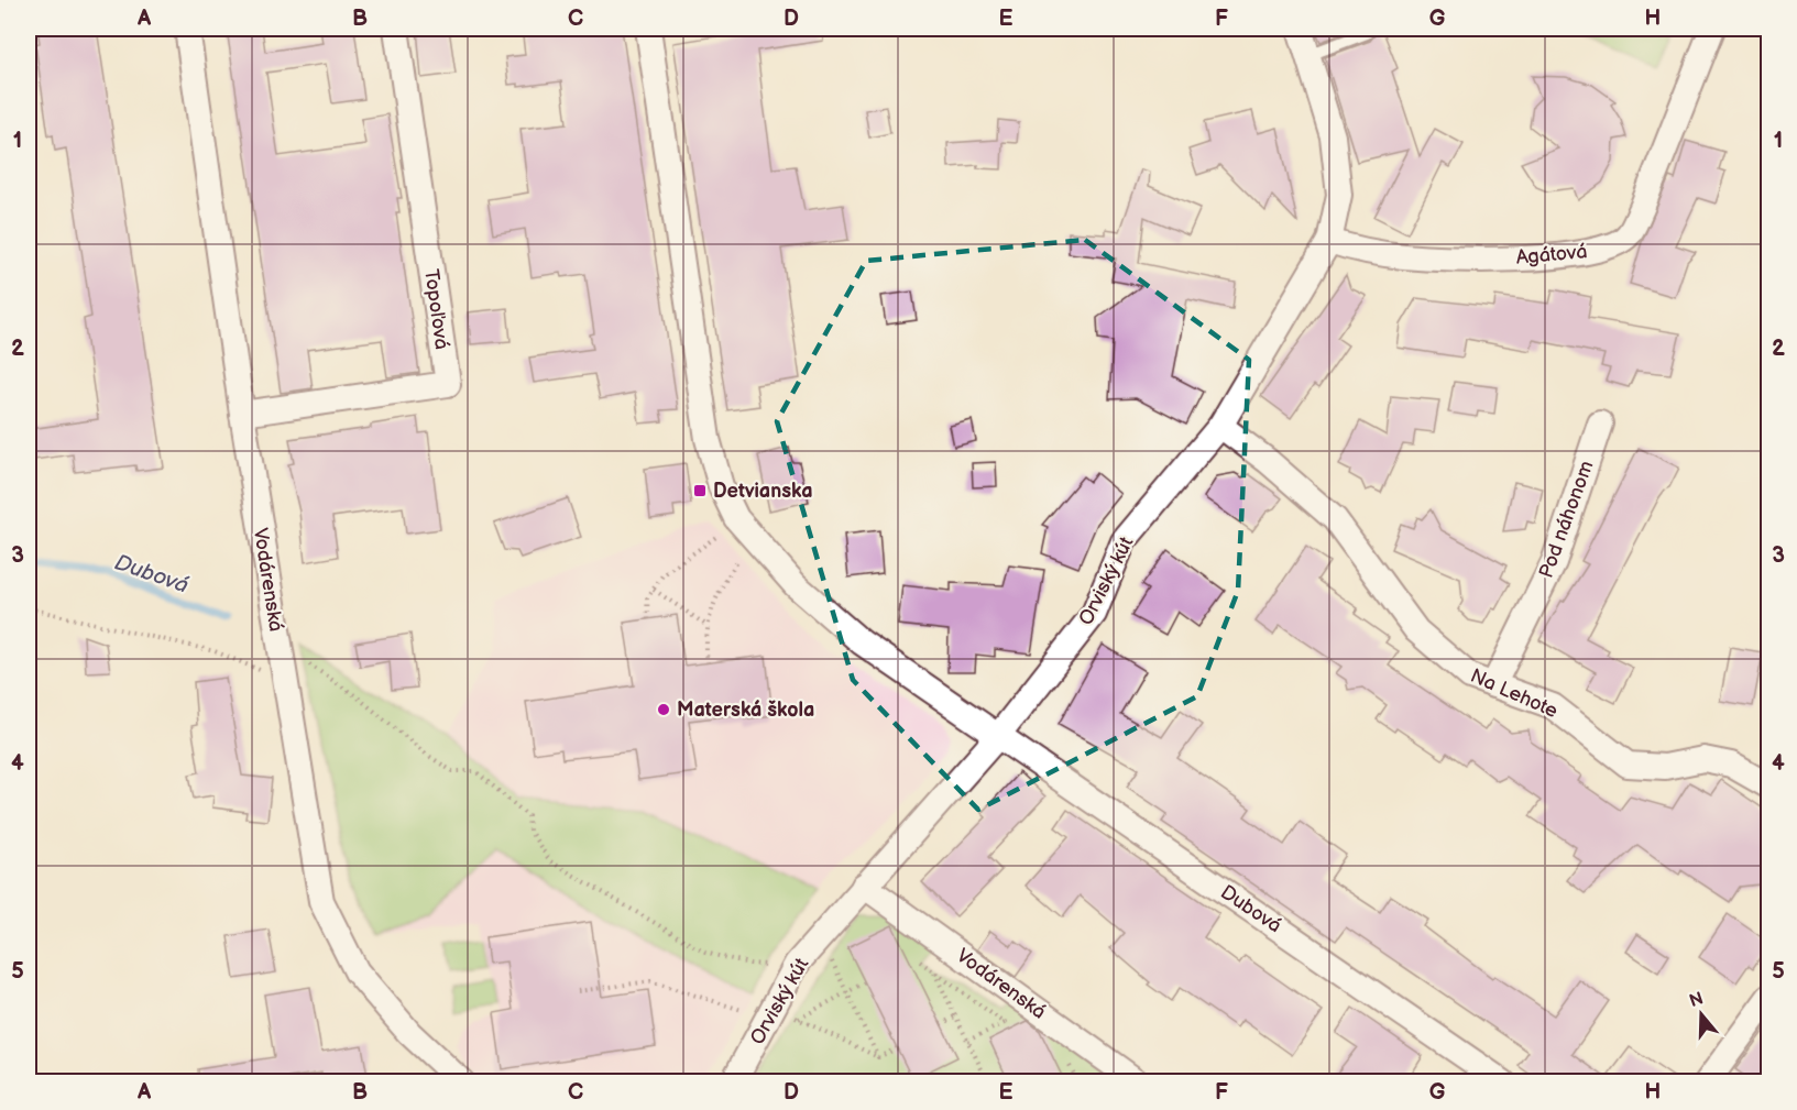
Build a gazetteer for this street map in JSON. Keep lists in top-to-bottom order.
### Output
{
  "streets": {
    "street": [
      "Agátová",
      "Topoľová",
      "Pod náhonom",
      "Vodárenská",
      "Orviský kút",
      "Na Lehote",
      "Dubová"
    ]
  },
  "crossings": [
    ["Agátová", "Orviský kút"],
    ["Topoľová", "Vodárenská"],
    ["Pod náhonom", "Na Lehote"],
    ["Vodárenská", "Orviský kút"],
    ["Orviský kút", "Na Lehote"],
    ["Orviský kút", "Dubová"]
  ],
  "water": ["Dubová"],
  "places": {
    "transit": ["Detvianska"],
    "other": ["Materská škola"]
  },
  "north": "top",
  "grid": {
    "columns": [
      "A",
      "B",
      "C",
      "D",
      "E",
      "F",
      "G",
      "H"
    ],
    "rows": [
      "1",
      "2",
      "3",
      "4",
      "5"
    ]
  }
}
